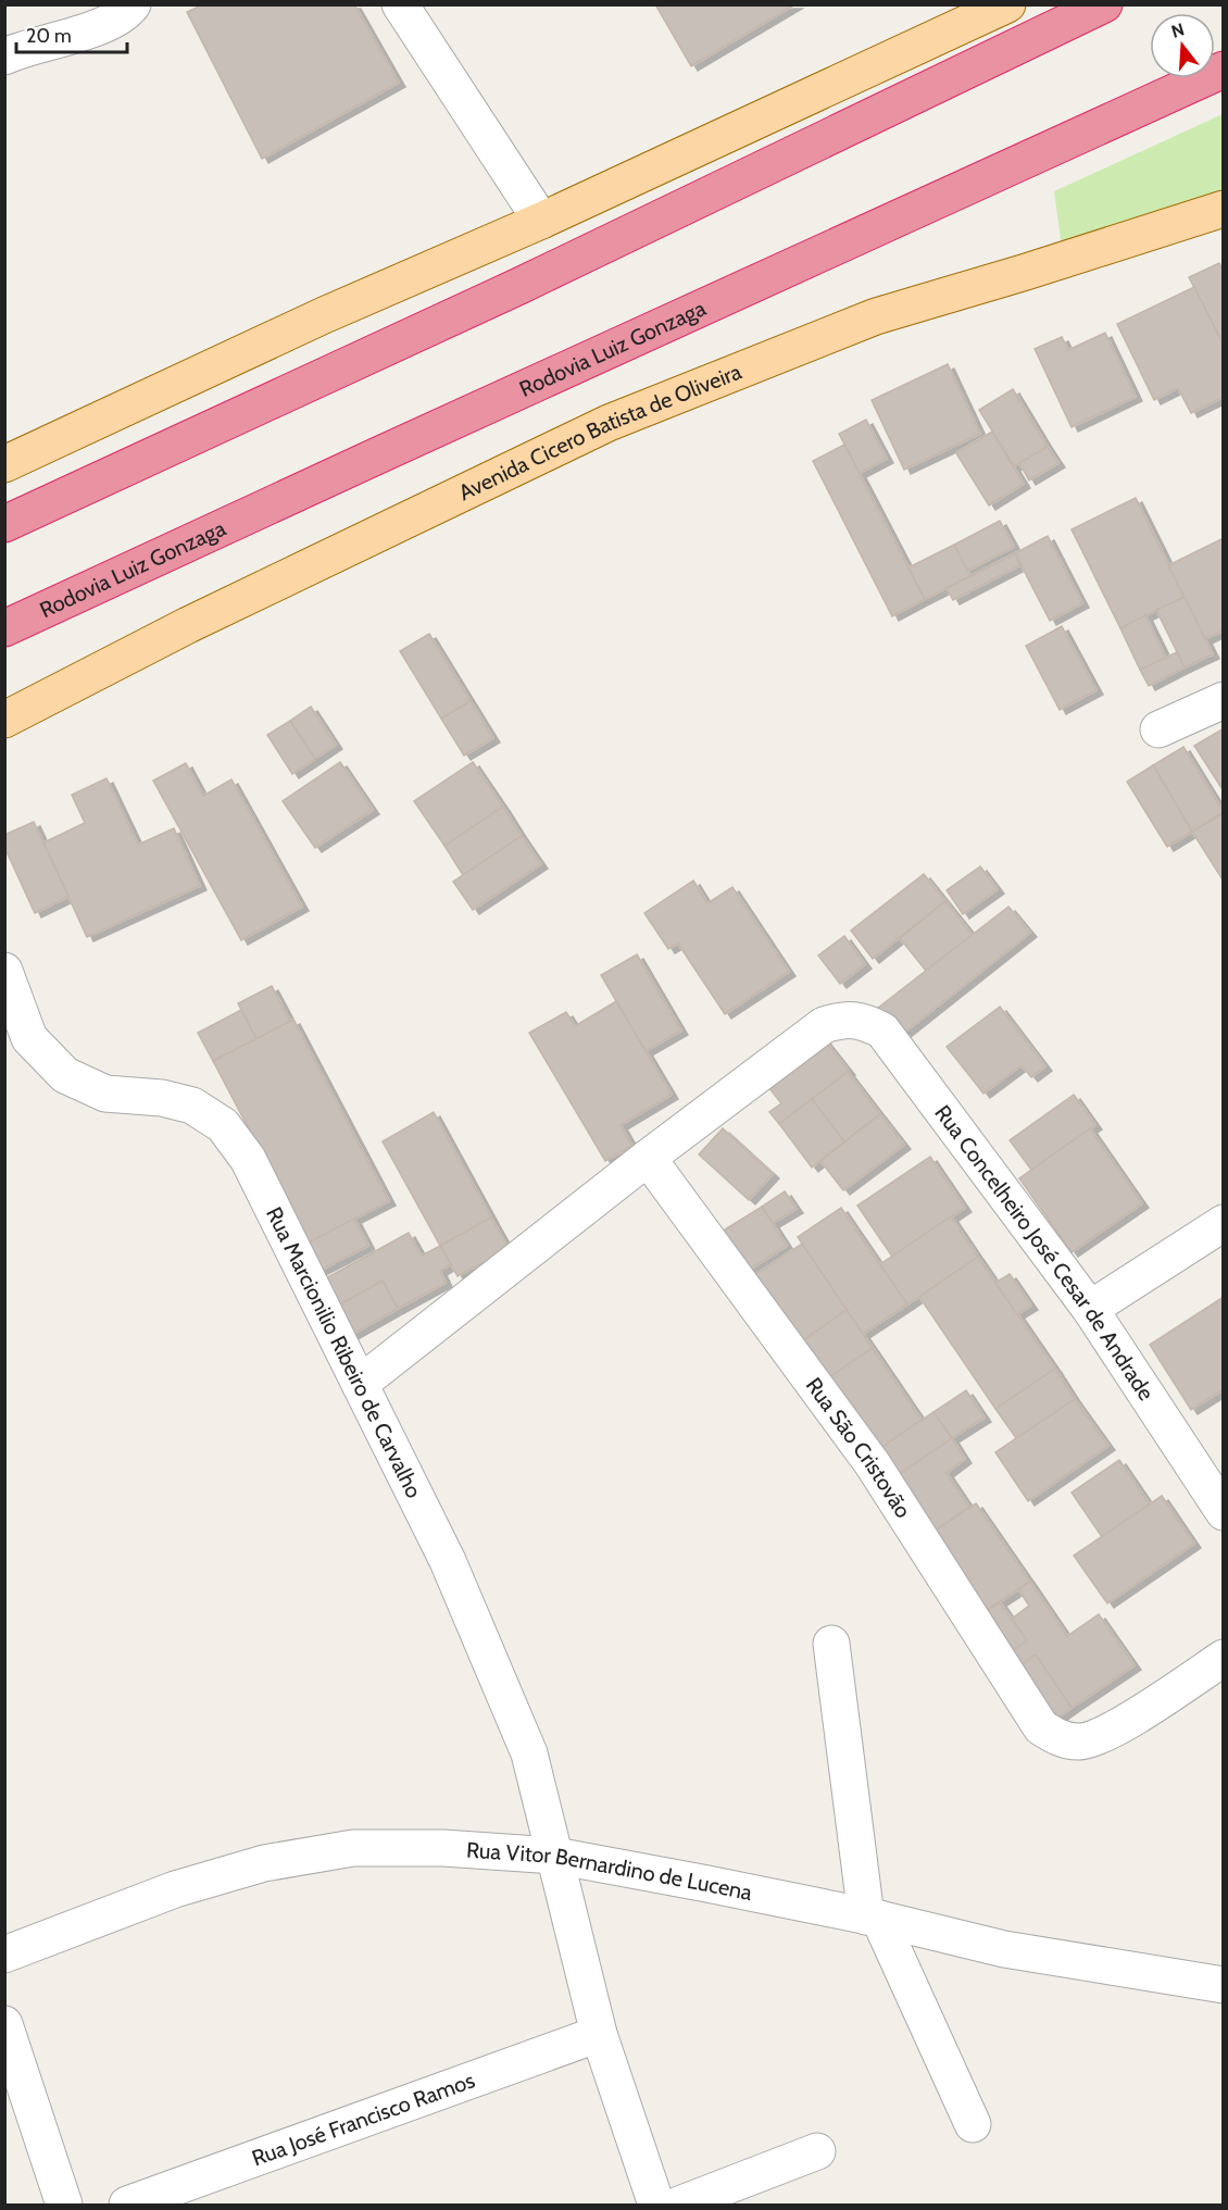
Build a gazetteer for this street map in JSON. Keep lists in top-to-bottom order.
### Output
{
  "streets": {
    "highway": ["Rodovia Luiz Gonzaga"],
    "main road": ["Avenida Cicero Batista de Oliveira"],
    "street": [
      "Rua Concelheiro José Cesar de Andrade",
      "Rua Marcionilio Ribeiro de Carvalho",
      "Rua São Cristovão",
      "Rua Vitor Bernardino de Lucena",
      "Rua José Francisco Ramos"
    ]
  },
  "crossings": [
    ["Rua Concelheiro José Cesar de Andrade", "Rua São Cristovão"],
    ["Rua Marcionilio Ribeiro de Carvalho", "Rua Vitor Bernardino de Lucena"],
    ["Rua Marcionilio Ribeiro de Carvalho", "Rua José Francisco Ramos"]
  ],
  "scale_bar": "20 m",
  "north": "top"
}
